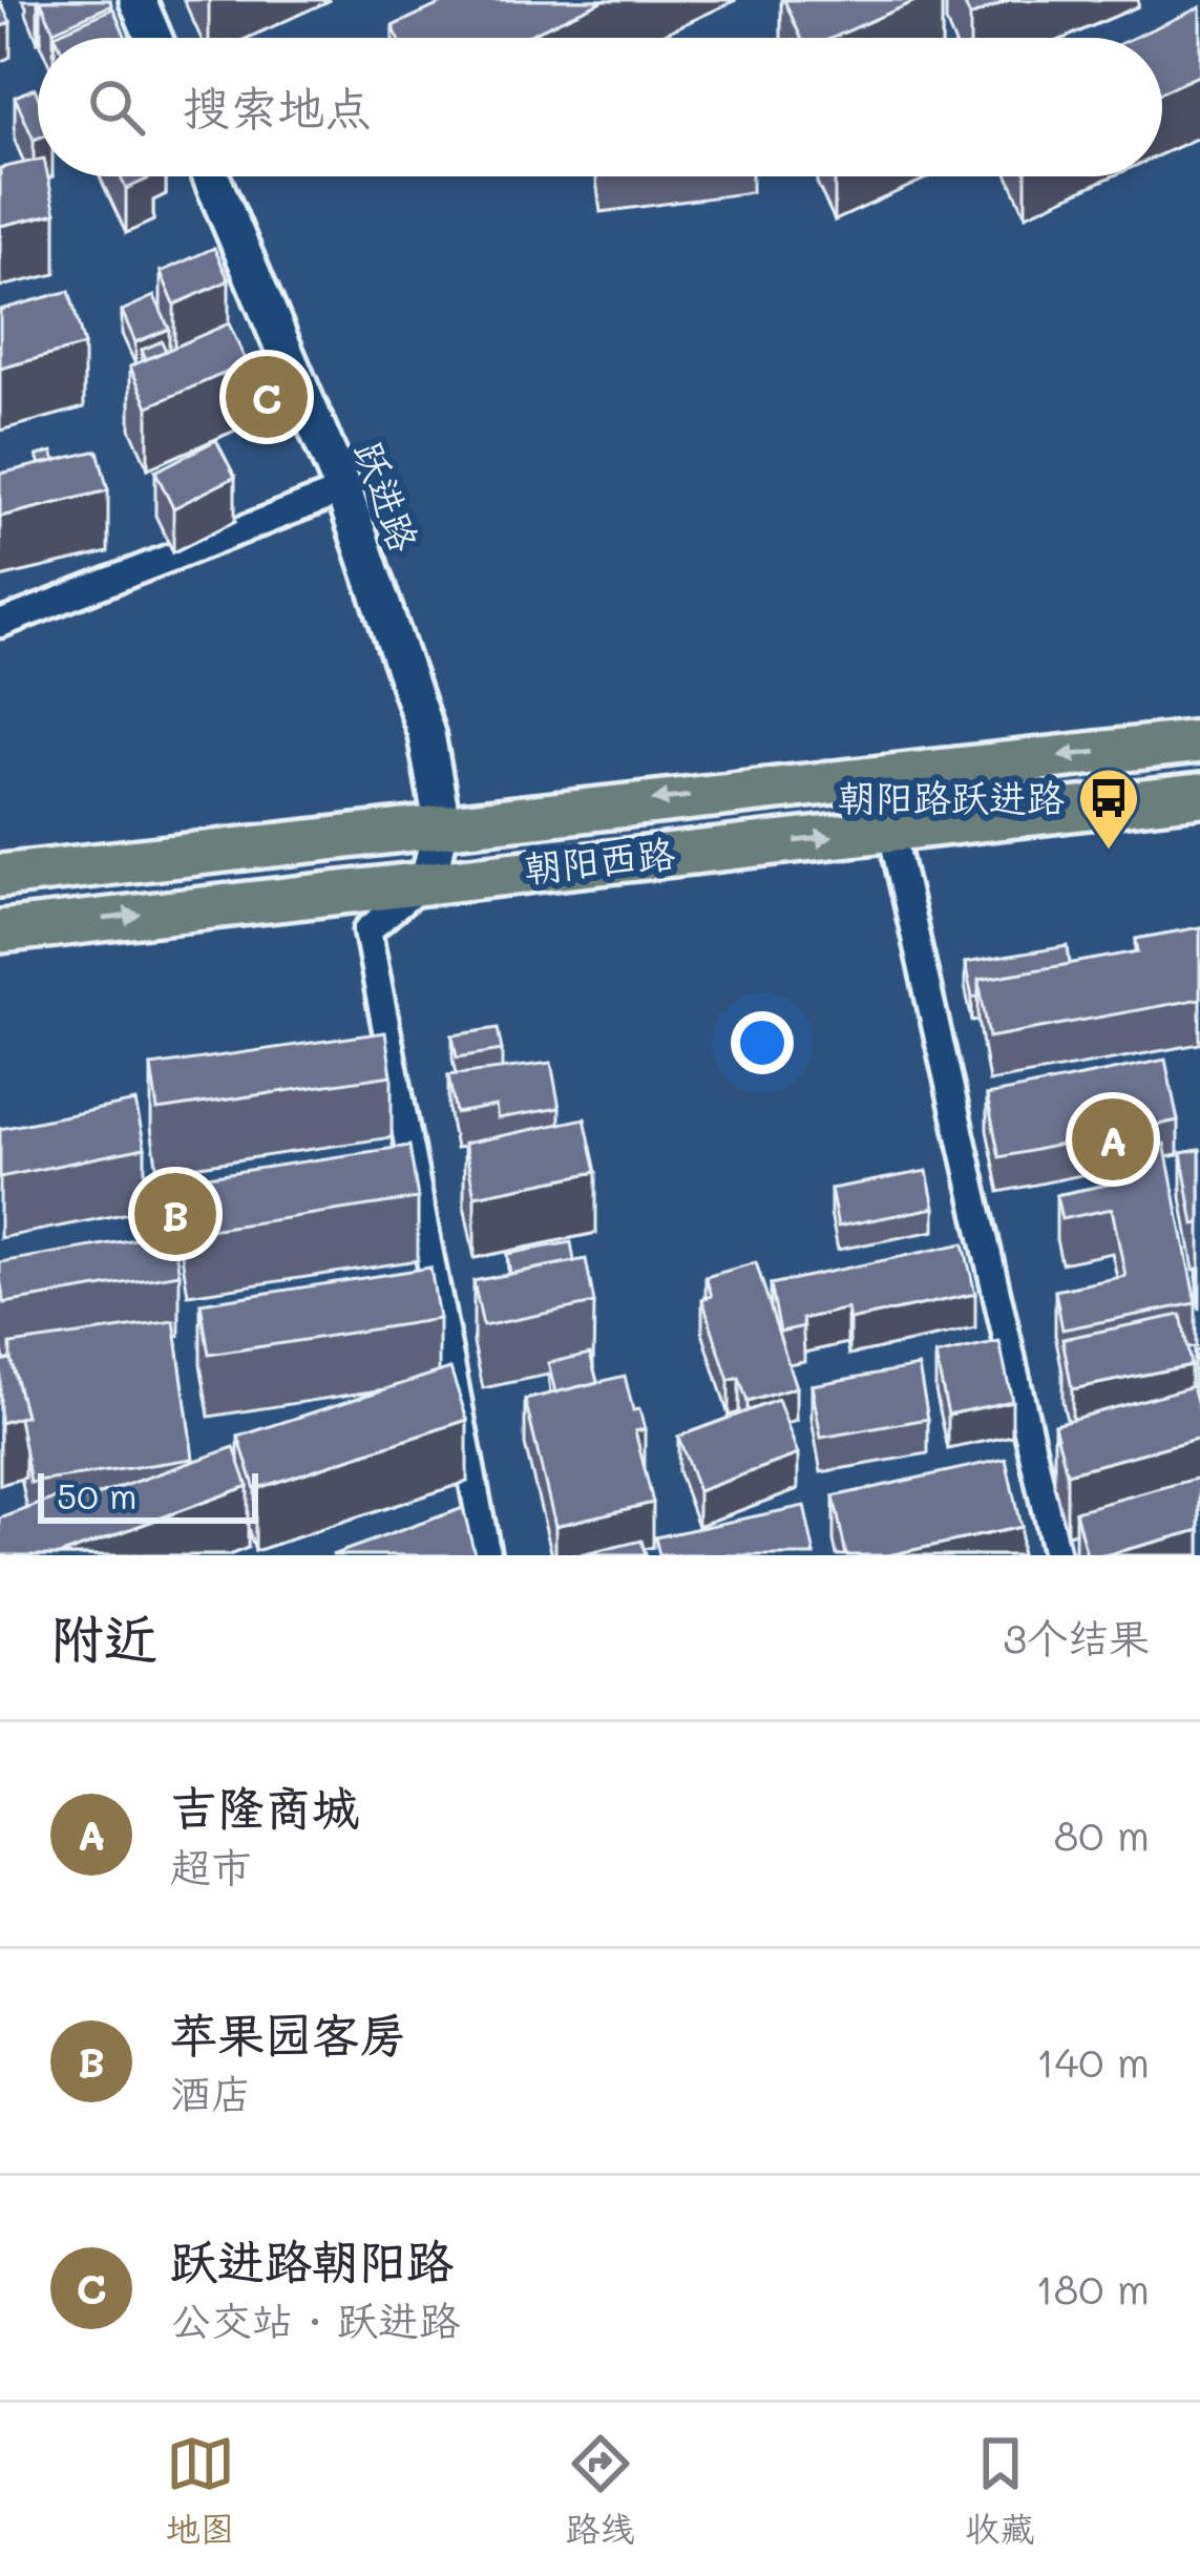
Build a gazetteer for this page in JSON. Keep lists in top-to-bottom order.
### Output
{
  "streets": {
    "main road": ["朝阳西路"],
    "street": ["跃进路"]
  },
  "crossings": [
    ["跃进路", "朝阳西路"]
  ],
  "places": {
    "bus stop": ["朝阳路跃进路"]
  },
  "scale_bar": "50 m",
  "page": {
    "search": "搜索地点",
    "pins": ["C", "A", "B"],
    "scale": "50 m",
    "heading": ["附近", "3个结果"],
    "list": [
      {
        "mark": "A",
        "name": "吉隆商城",
        "note": "超市",
        "value": "80 m"
      },
      {
        "mark": "B",
        "name": "苹果园客房",
        "note": "酒店",
        "value": "140 m"
      },
      {
        "mark": "C",
        "name": "跃进路朝阳路",
        "note": "公交站 · 跃进路",
        "value": "180 m"
      }
    ],
    "nav": ["地图", "路线", "收藏"]
  }
}
